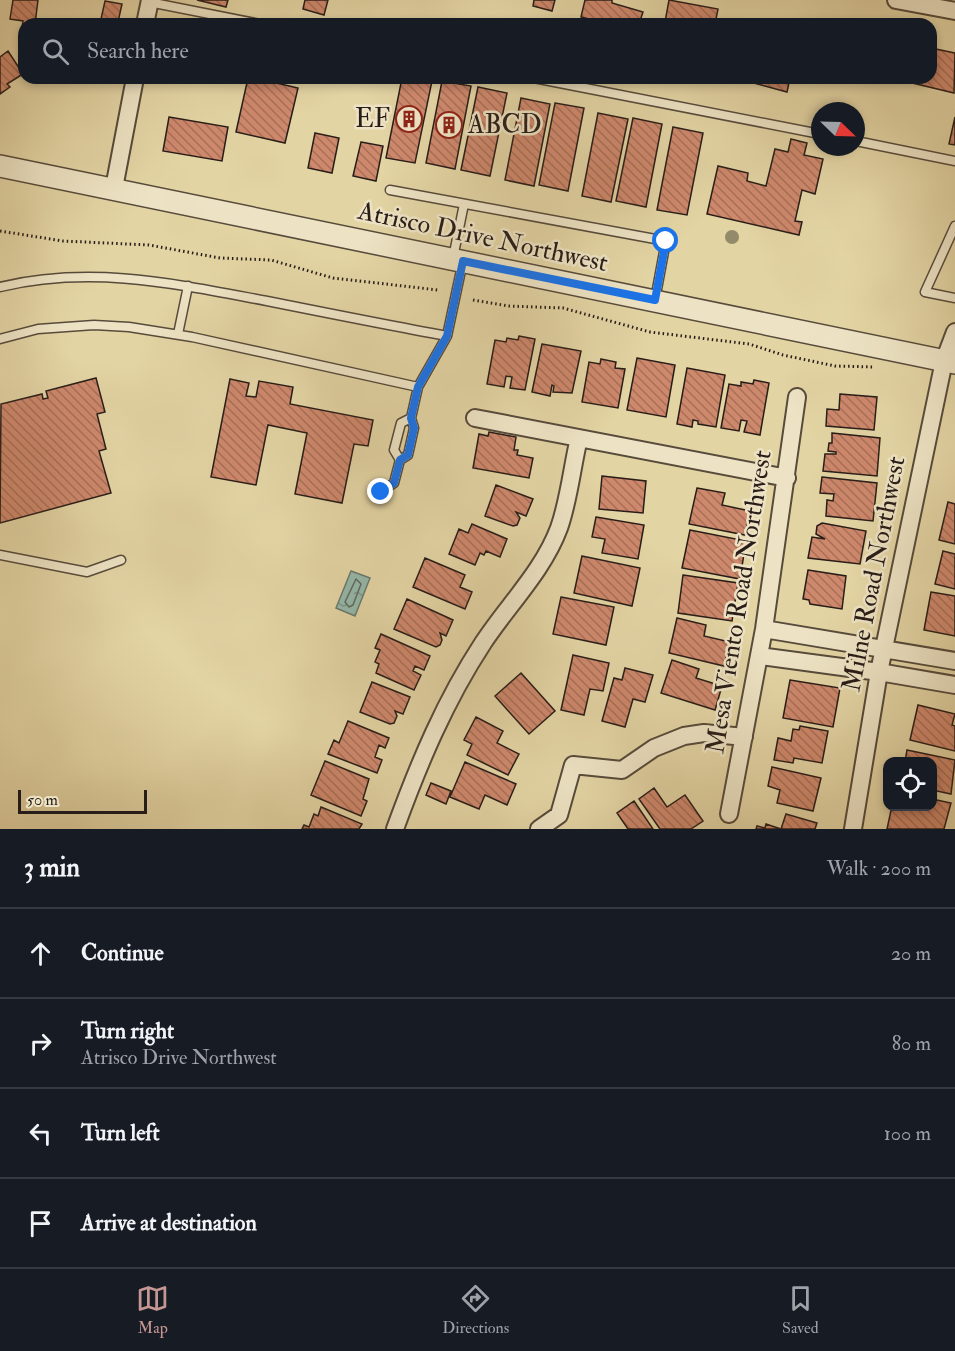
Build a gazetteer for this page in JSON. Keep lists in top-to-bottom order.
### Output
{
  "streets": {
    "street": ["Atrisco Drive Northwest", "Milne Road Northwest", "Mesa Viento Road Northwest"]
  },
  "crossings": [
    ["Atrisco Drive Northwest", "Milne Road Northwest"]
  ],
  "places": {
    "building": ["EF", "ABCD"]
  },
  "scale_bar": "50 m",
  "north": "bottom right",
  "page": {
    "search": "Search here",
    "scale": "50 m",
    "heading": ["3 min", "Walk · 200 m"],
    "list": [
      ["Continue", "20 m"],
      ["Turn right", "Atrisco Drive Northwest", "80 m"],
      ["Turn left", "100 m"],
      "Arrive at destination"
    ],
    "nav": ["Map", "Directions", "Saved"]
  }
}
